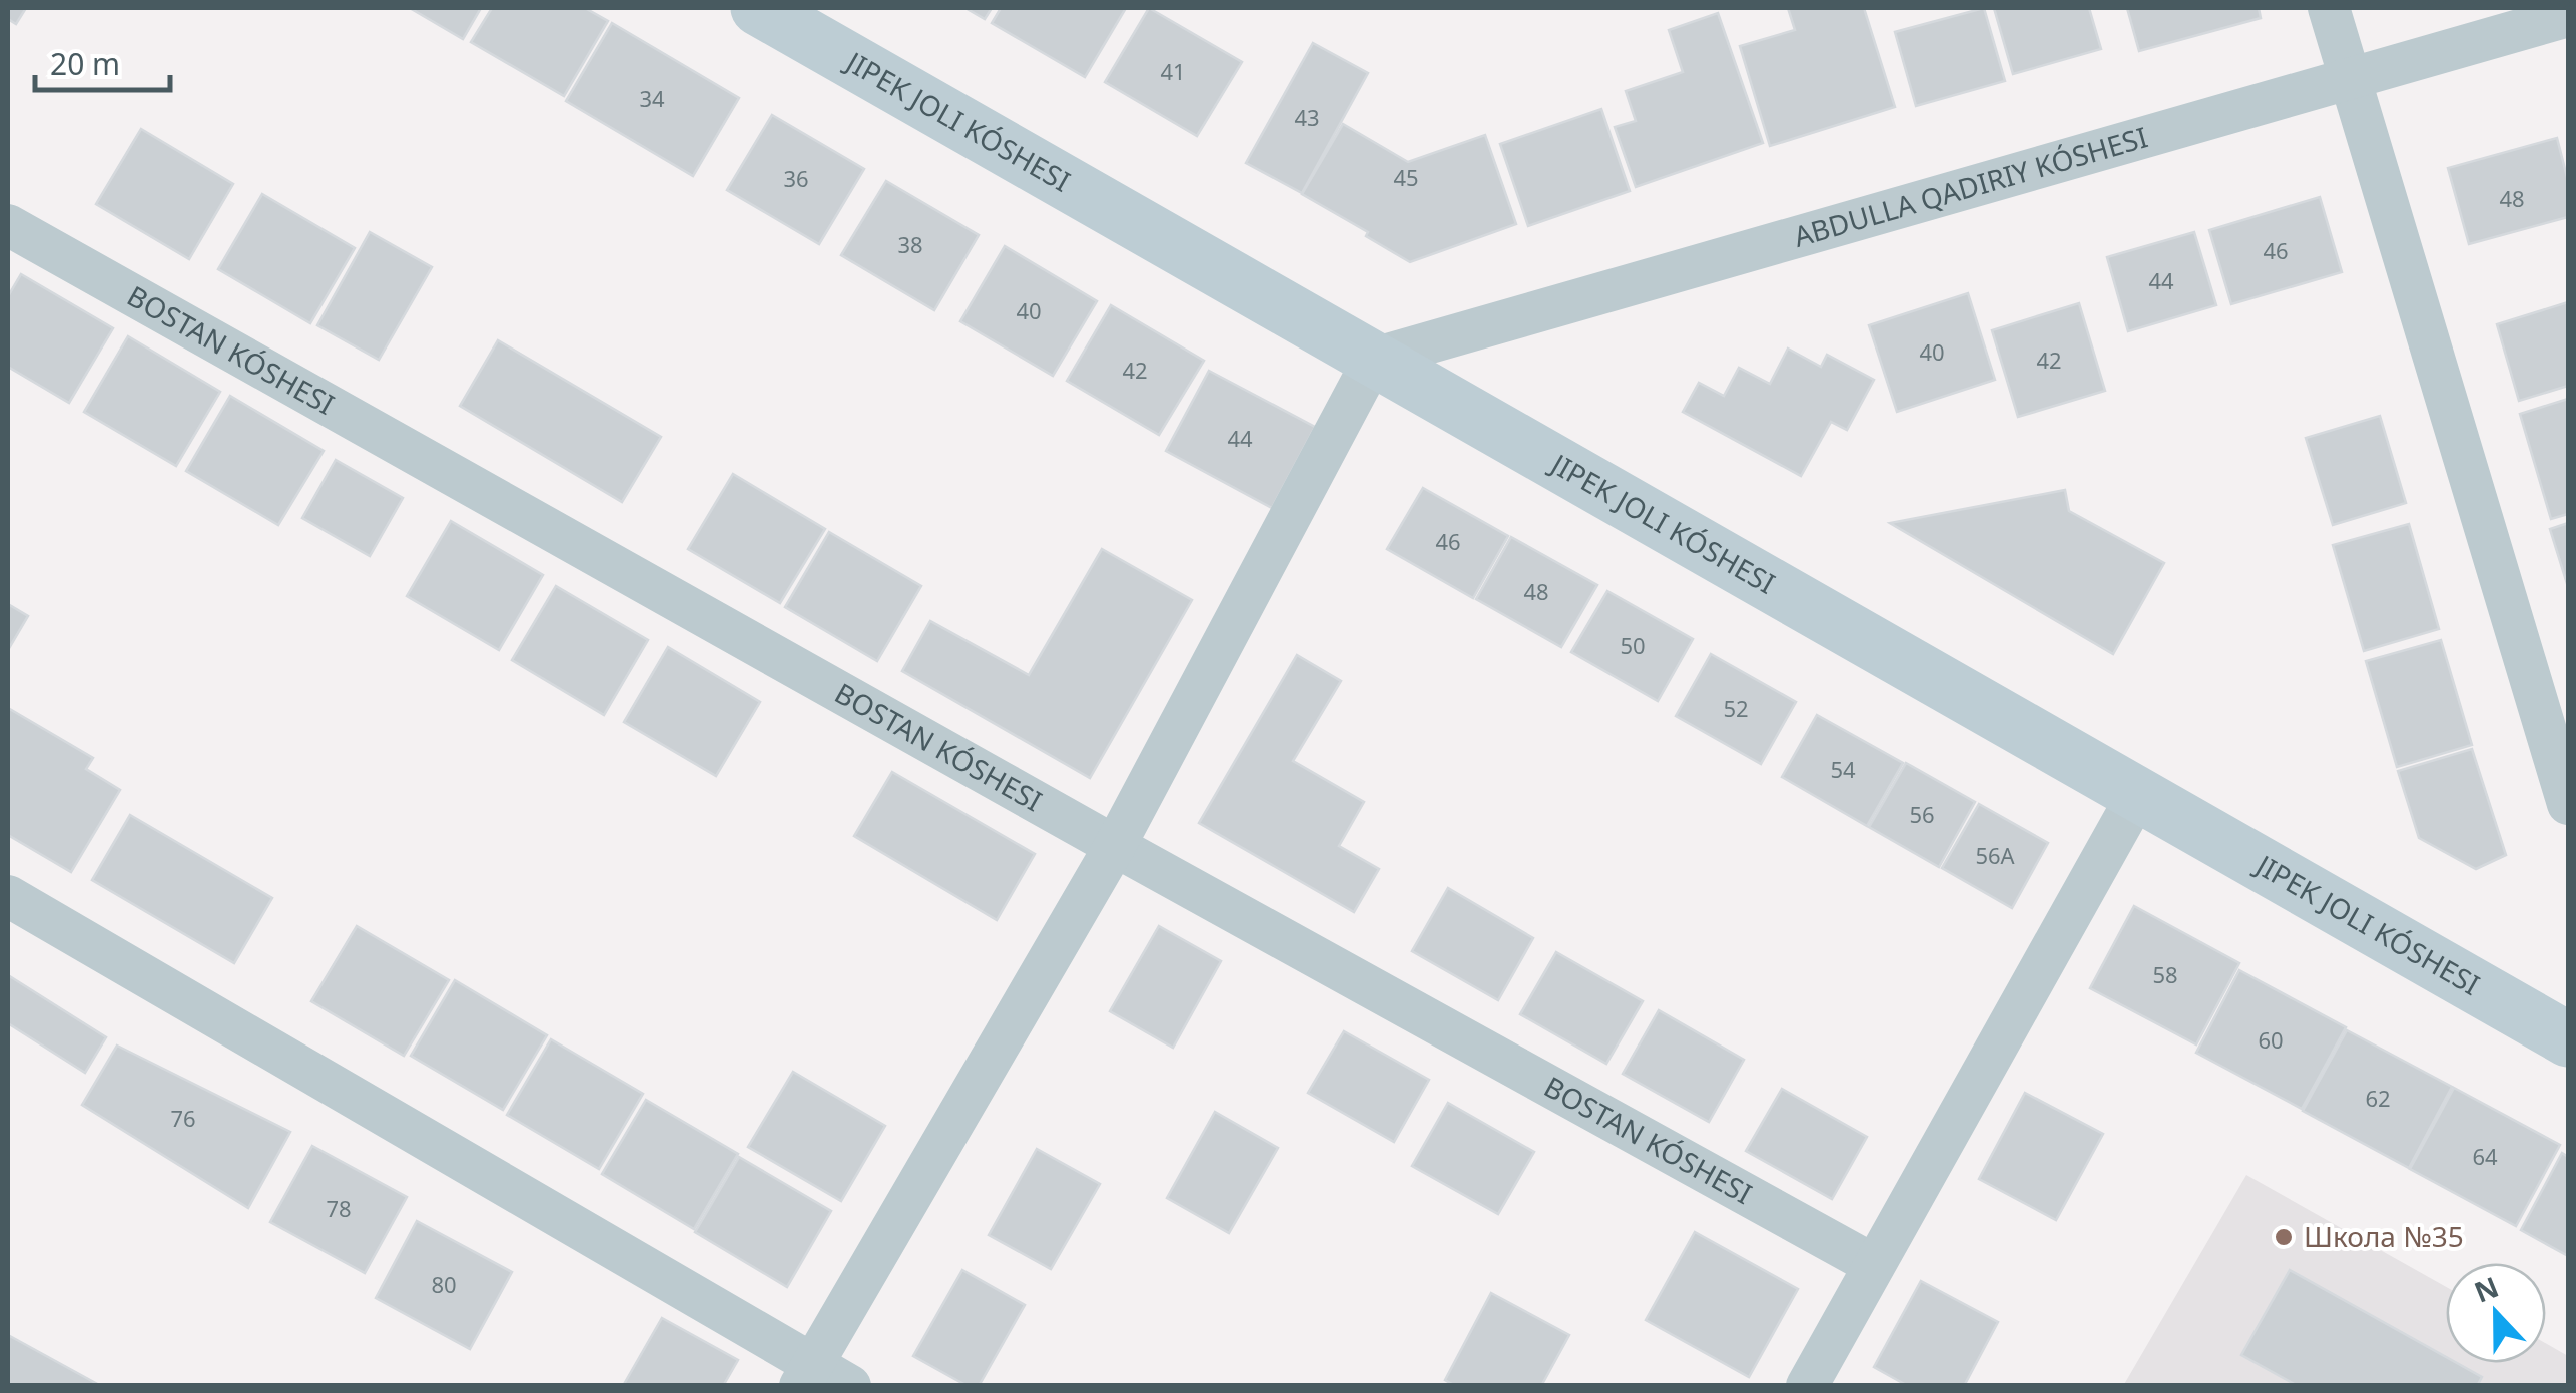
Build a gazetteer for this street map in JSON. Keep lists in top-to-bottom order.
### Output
{
  "streets": {
    "street": ["BOSTAN KÓSHESI"]
  },
  "places": ["Школа №35"],
  "house_numbers": [
    "41",
    "34",
    "43",
    "45",
    "36",
    "48",
    "38",
    "46",
    "44",
    "40",
    "40",
    "42",
    "42",
    "44",
    "46",
    "48",
    "50",
    "52",
    "54",
    "56",
    "56A",
    "58",
    "60",
    "62",
    "76",
    "64",
    "78",
    "80"
  ],
  "scale_bar": "20 m",
  "north": "top"
}
